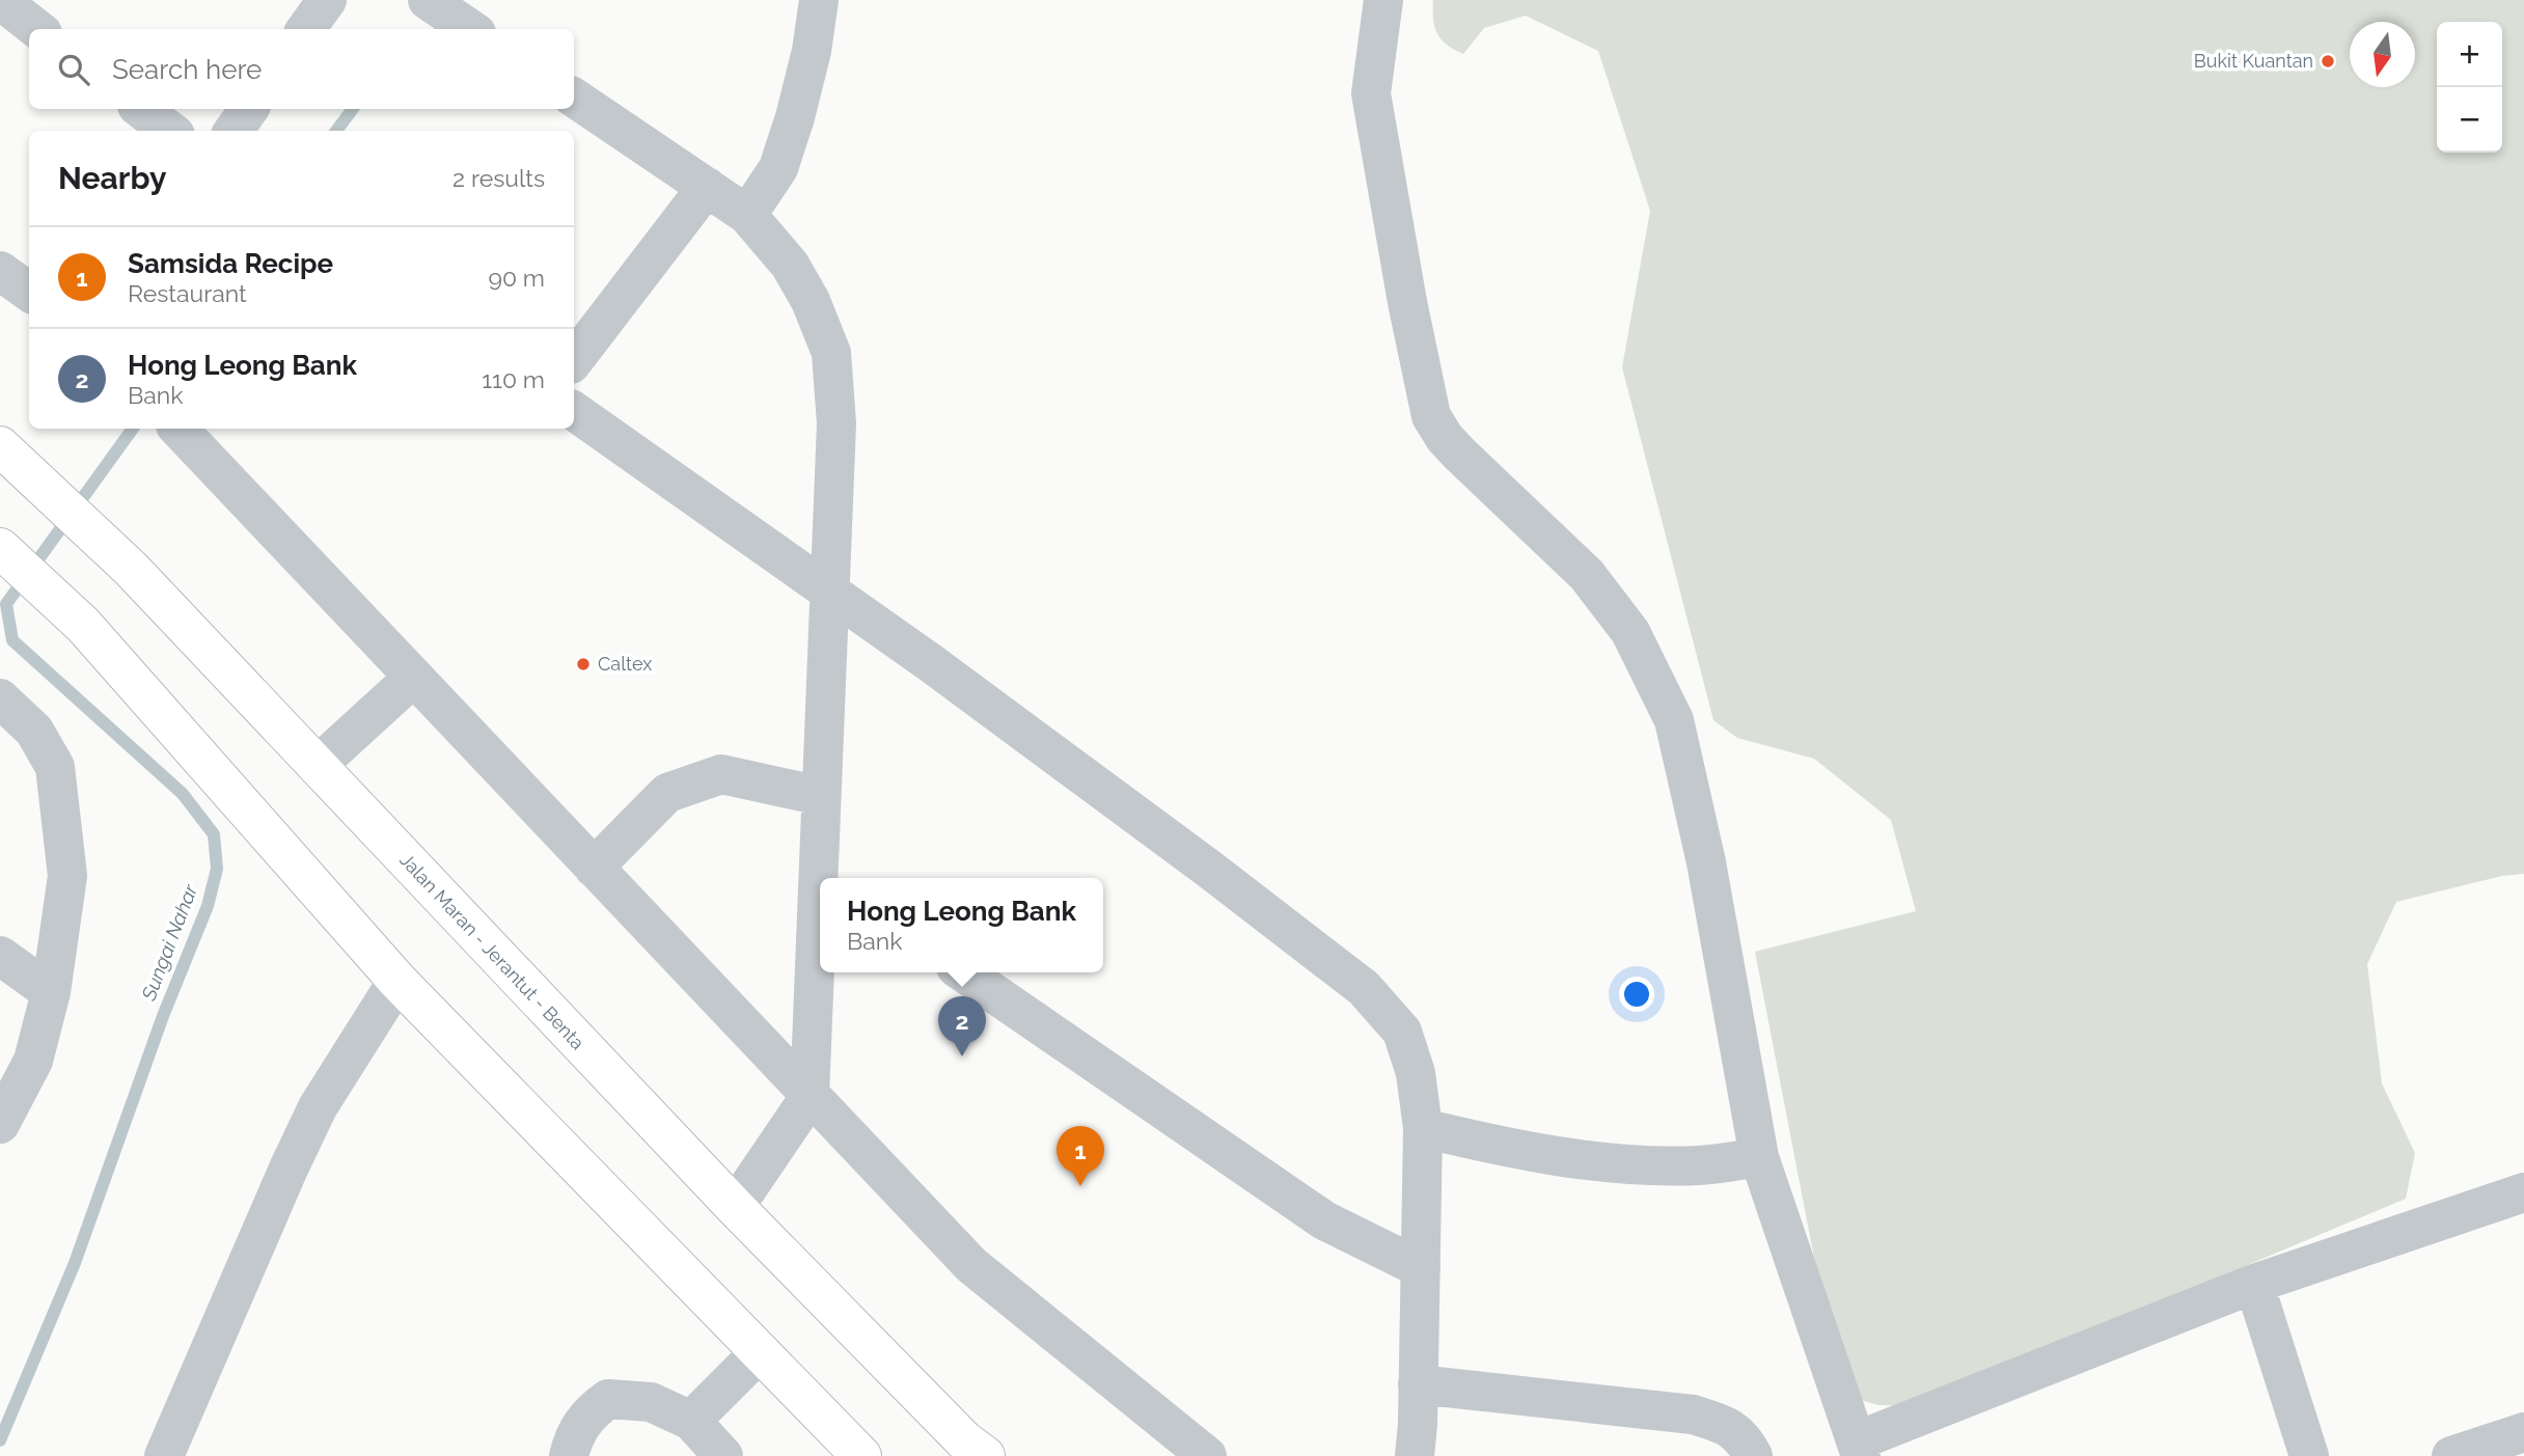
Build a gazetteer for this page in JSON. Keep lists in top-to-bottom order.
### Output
{
  "streets": {
    "main road": ["Jalan Maran - Jerantut - Benta"]
  },
  "water": ["Sungai Nahar"],
  "places": ["Bukit Kuantan", "Caltex"],
  "north": "bottom",
  "page": {
    "map_buttons": ["+", "−"],
    "search": "Search here",
    "heading": ["Nearby", "2 results"],
    "list": [
      {
        "mark": "1",
        "name": "Samsida Recipe",
        "note": "Restaurant",
        "value": "90 m"
      },
      {
        "mark": "2",
        "name": "Hong Leong Bank",
        "note": "Bank",
        "value": "110 m"
      }
    ],
    "popup": ["Hong Leong Bank", "Bank"],
    "pins": ["2", "1"]
  }
}
